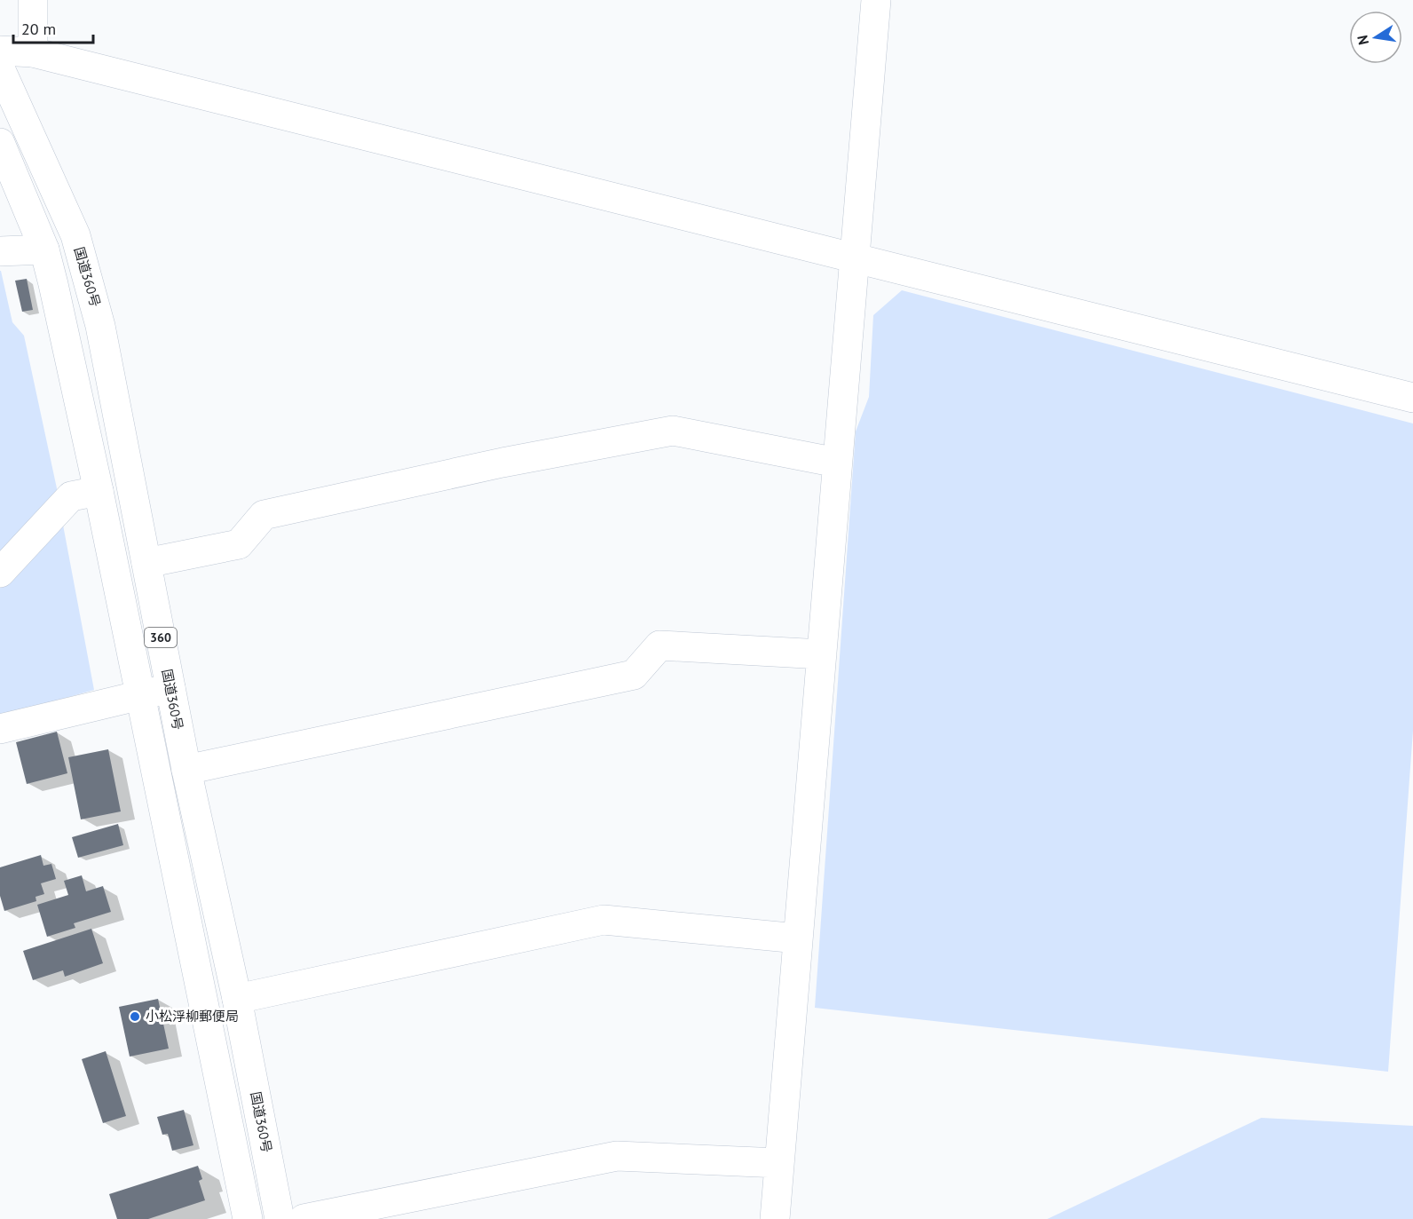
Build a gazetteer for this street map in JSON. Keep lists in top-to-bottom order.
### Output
{
  "streets": {
    "main road": ["国道360号", "360"]
  },
  "places": ["小松浮柳郵便局"],
  "scale_bar": "20 m",
  "north": "left"
}
